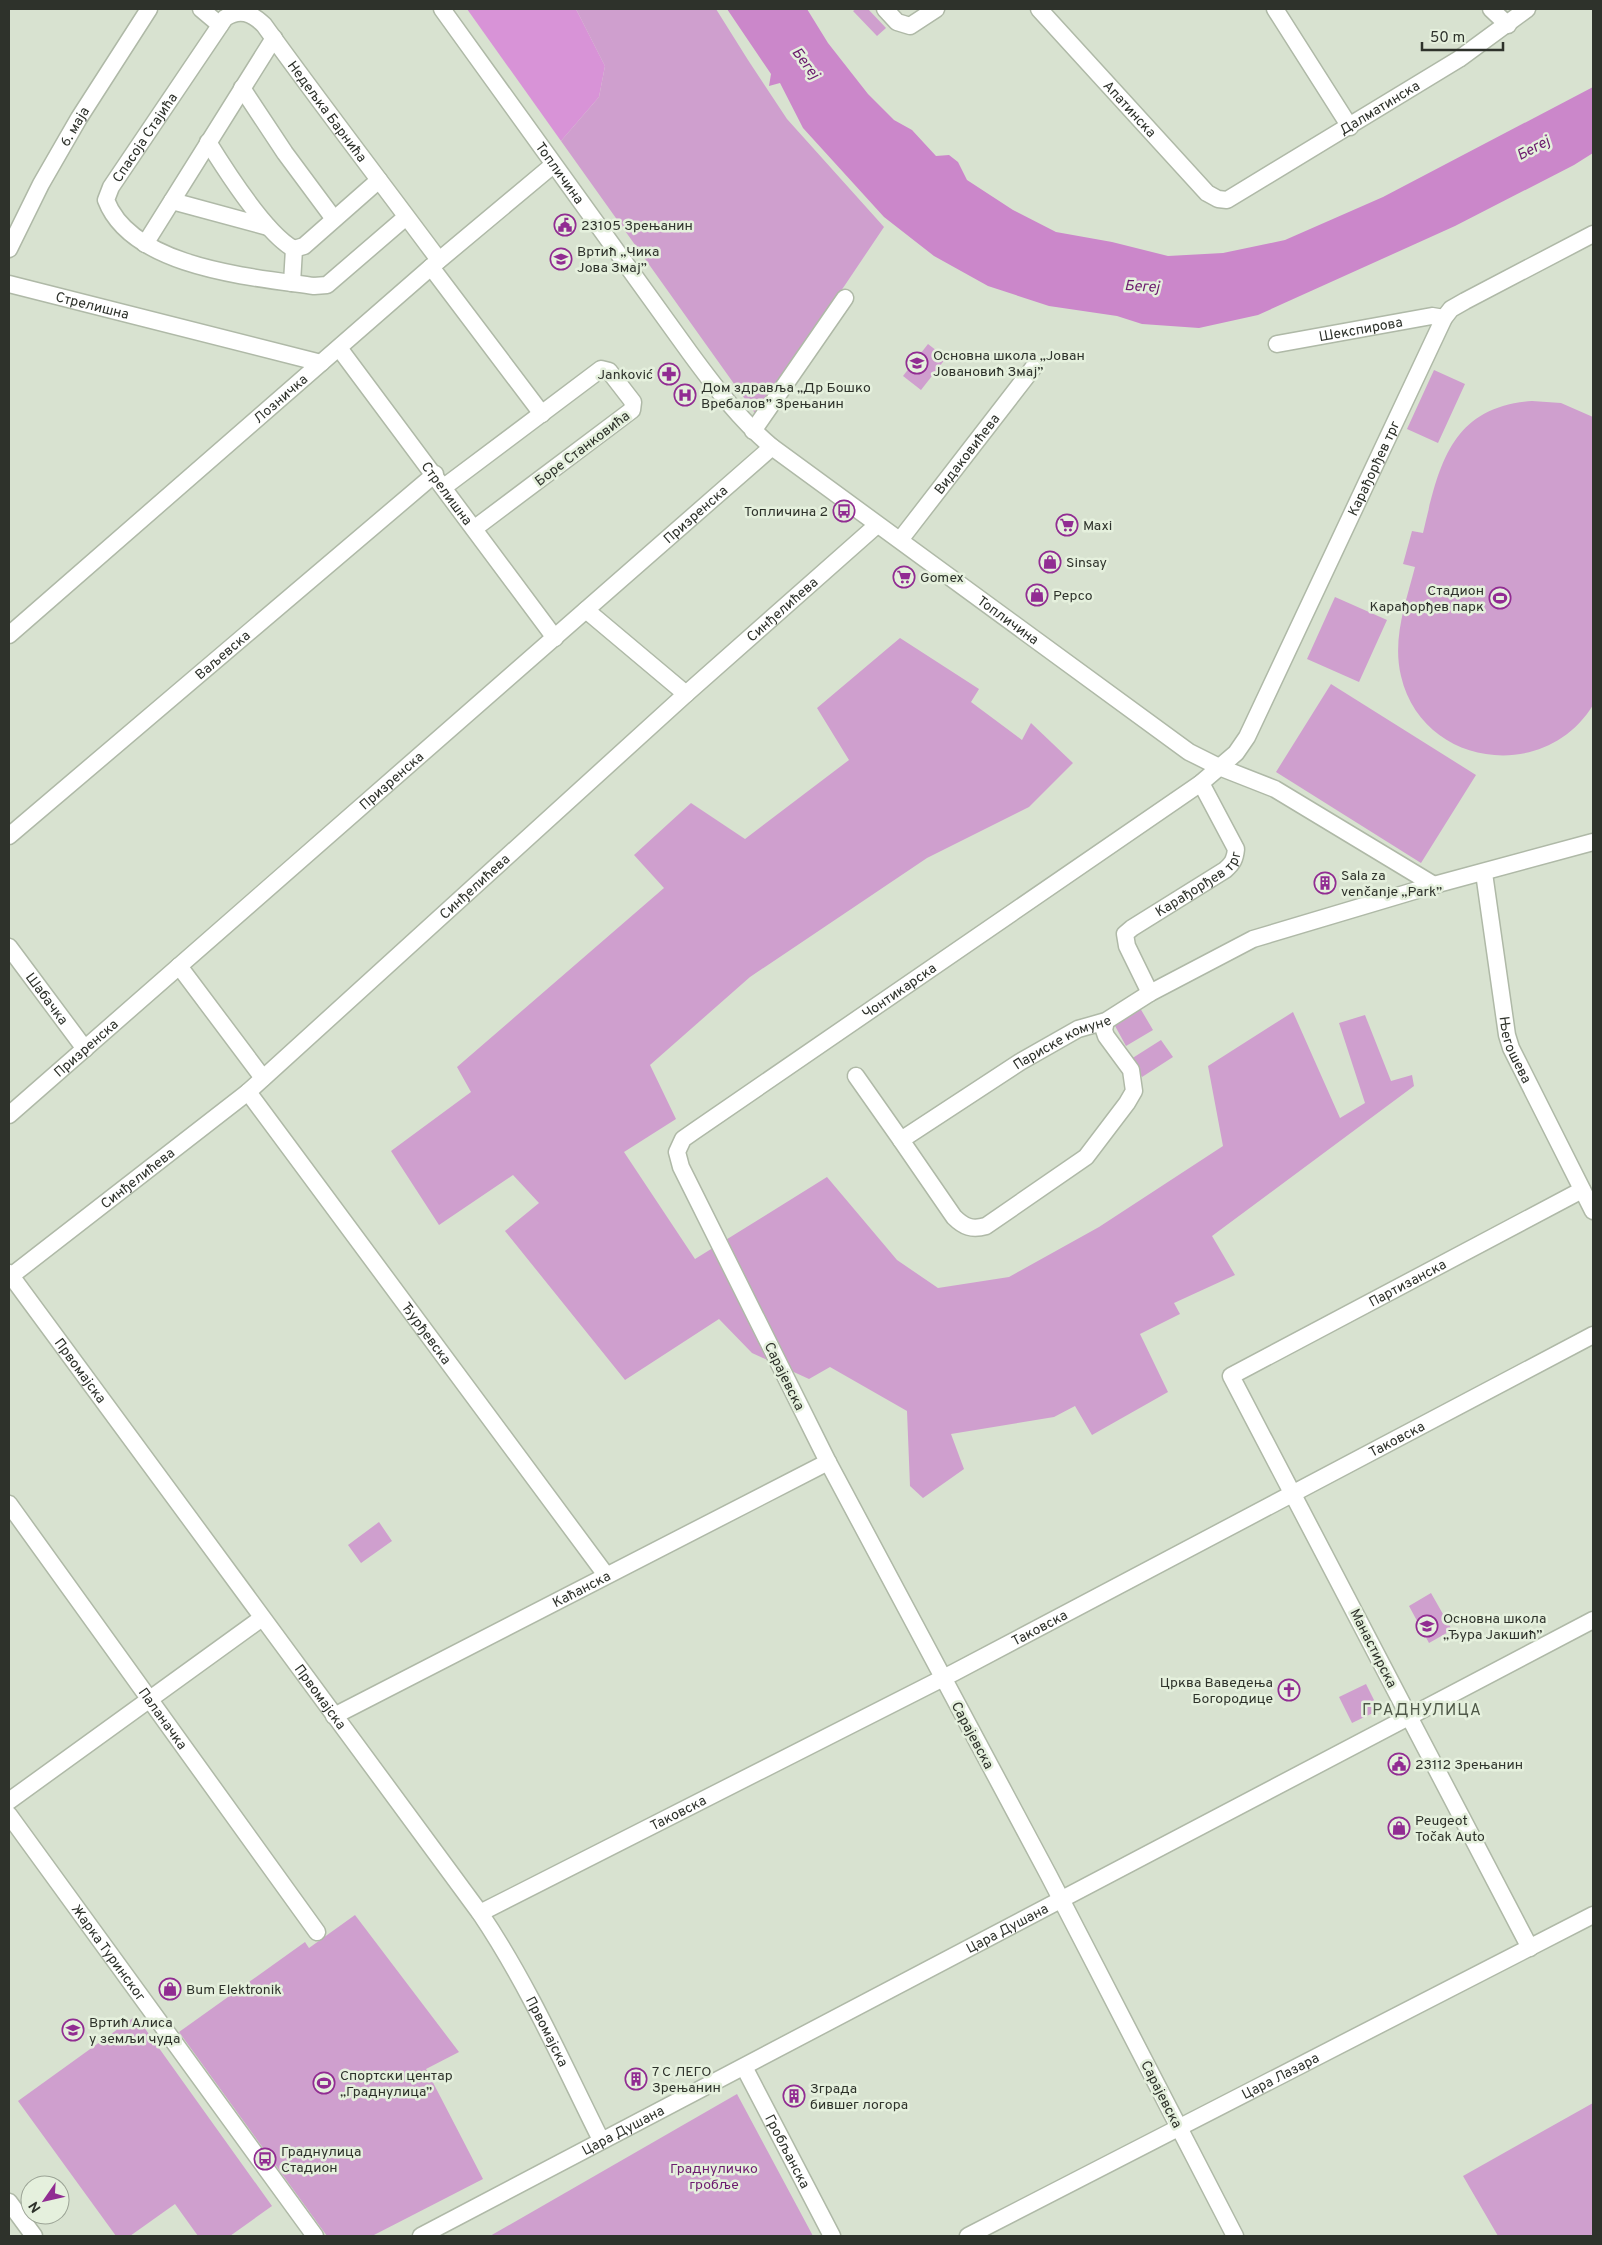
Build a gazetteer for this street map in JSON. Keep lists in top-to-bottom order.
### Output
{
  "streets": {
    "street": [
      "Далматинска",
      "Апатинска",
      "Недељка Барнића",
      "6. маја",
      "Спасоја Стајића",
      "Топличина",
      "Стрелишна",
      "Шекспирова",
      "Лозничка",
      "Боре Станковића",
      "Видаковићева",
      "Карађорђев трг",
      "Призренска",
      "Синђелићева",
      "Ваљевска",
      "Чонтикарска",
      "Шабачка",
      "Његошева",
      "Париске комуне",
      "Партизанска",
      "Ђурђевска",
      "Првомајска",
      "Сарајевска",
      "Таковска",
      "Каћанска",
      "Манастирска",
      "Паланачка",
      "Цара Душана",
      "Жарка Туринског",
      "Цара Лазара",
      "Гробљанска"
    ]
  },
  "crossings": [
    ["Далматинска", "Апатинска"],
    ["Недељка Барнића", "Спасоја Стајића"],
    ["Недељка Барнића", "Лозничка"],
    ["Топличина", "Лозничка"],
    ["Топличина", "Видаковићева"],
    ["Топличина", "Карађорђев трг"],
    ["Топличина", "Призренска"],
    ["Топличина", "Синђелићева"],
    ["Стрелишна", "Лозничка"],
    ["Стрелишна", "Боре Станковића"],
    ["Стрелишна", "Призренска"],
    ["Стрелишна", "Ваљевска"],
    ["Шекспирова", "Карађорђев трг"],
    ["Карађорђев трг", "Чонтикарска"],
    ["Призренска", "Шабачка"],
    ["Синђелићева", "Ђурђевска"],
    ["Синђелићева", "Првомајска"],
    ["Чонтикарска", "Сарајевска"],
    ["Његошева", "Партизанска"],
    ["Партизанска", "Манастирска"],
    ["Ђурђевска", "Каћанска"],
    ["Првомајска", "Таковска"],
    ["Првомајска", "Каћанска"],
    ["Првомајска", "Цара Душана"],
    ["Сарајевска", "Таковска"],
    ["Сарајевска", "Каћанска"],
    ["Сарајевска", "Цара Душана"],
    ["Сарајевска", "Цара Лазара"],
    ["Таковска", "Манастирска"],
    ["Манастирска", "Цара Душана"],
    ["Манастирска", "Цара Лазара"],
    ["Цара Душана", "Гробљанска"]
  ],
  "districts": ["ГРАДНУЛИЦА"],
  "water": ["Бегеј"],
  "parks": ["Граднуличко гробље"],
  "places": {
    "public building": ["23105 Зрењанин", "23112 Зрењанин"],
    "school or university": [
      "Вртић „Чика Јова Змај”",
      "Основна школа „Јован Јовановић Змај”",
      "Основна школа „Ђура Јакшић”",
      "Вртић Алиса у земљи чуда"
    ],
    "pharmacy": ["Janković"],
    "hospital": ["Дом здравља „Др Бошко Вребалов” Зрењанин"],
    "bus stop": ["Топличина 2", "Граднулица Стадион"],
    "supermarket": ["Maxi", "Gomex"],
    "shop": [
      "Sinsay",
      "Pepco",
      "Peugeot Točak Auto",
      "Bum Elektronik"
    ],
    "sports": ["Стадион Карађорђев парк", "Спортски центар „Граднулица”"],
    "building": ["Sala za venčanje „Park”", "7 С ЛЕГО Зрењанин", "Зграда бившег логора"],
    "church": ["Црква Ваведења Богородице"]
  },
  "scale_bar": "50 m",
  "north": "bottom left"
}
